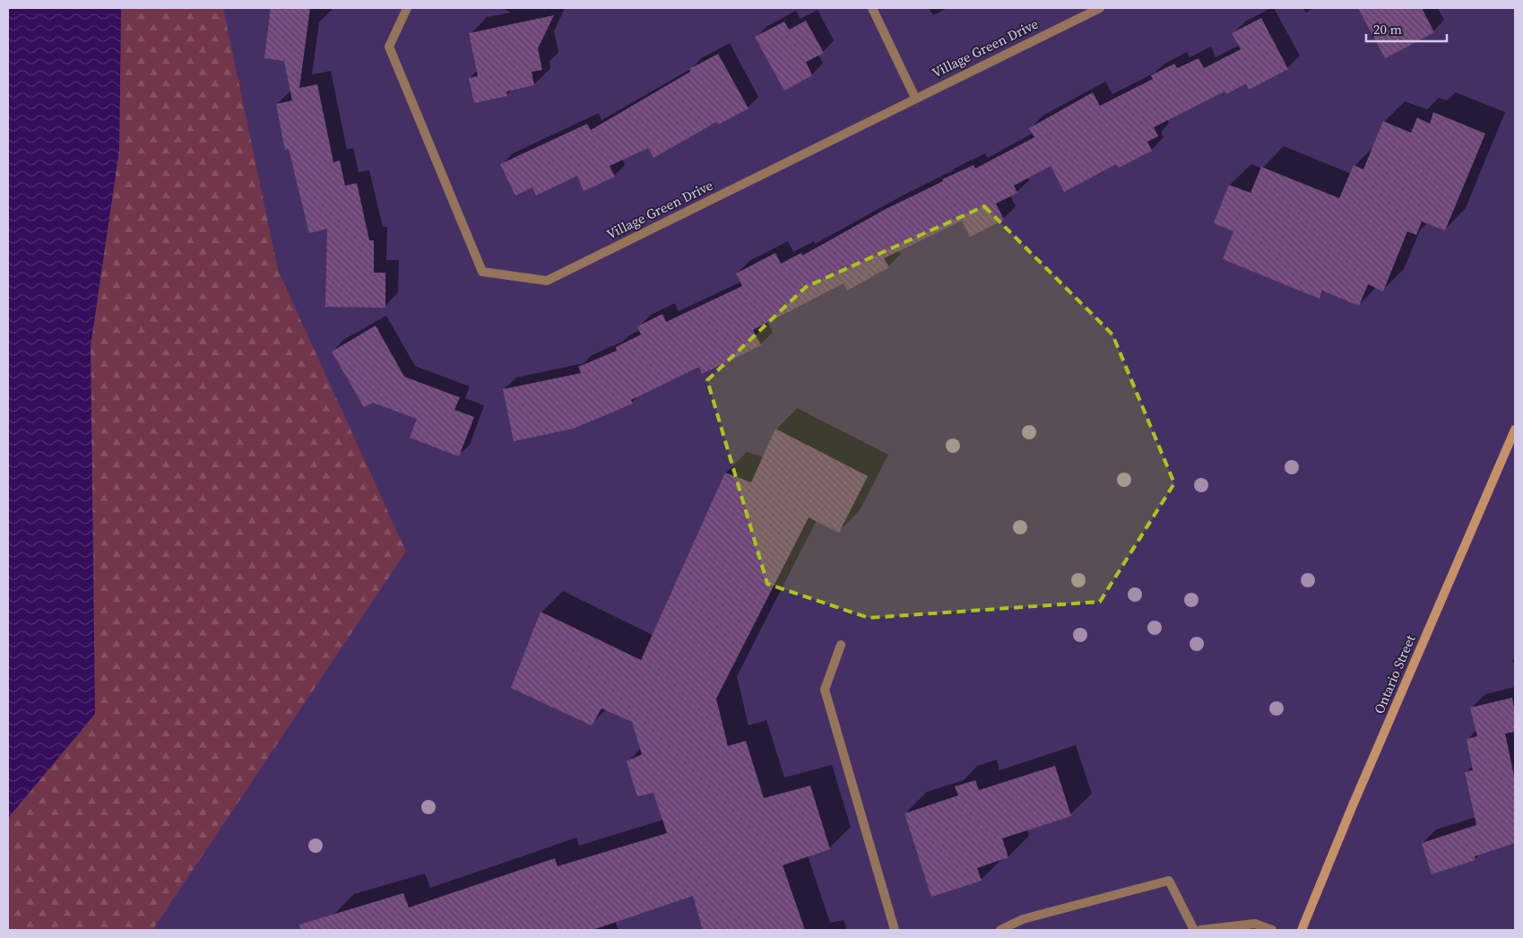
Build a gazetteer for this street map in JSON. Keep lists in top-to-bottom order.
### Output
{
  "streets": {
    "main road": ["Ontario Street"],
    "street": ["Village Green Drive"]
  },
  "scale_bar": "20 m"
}
